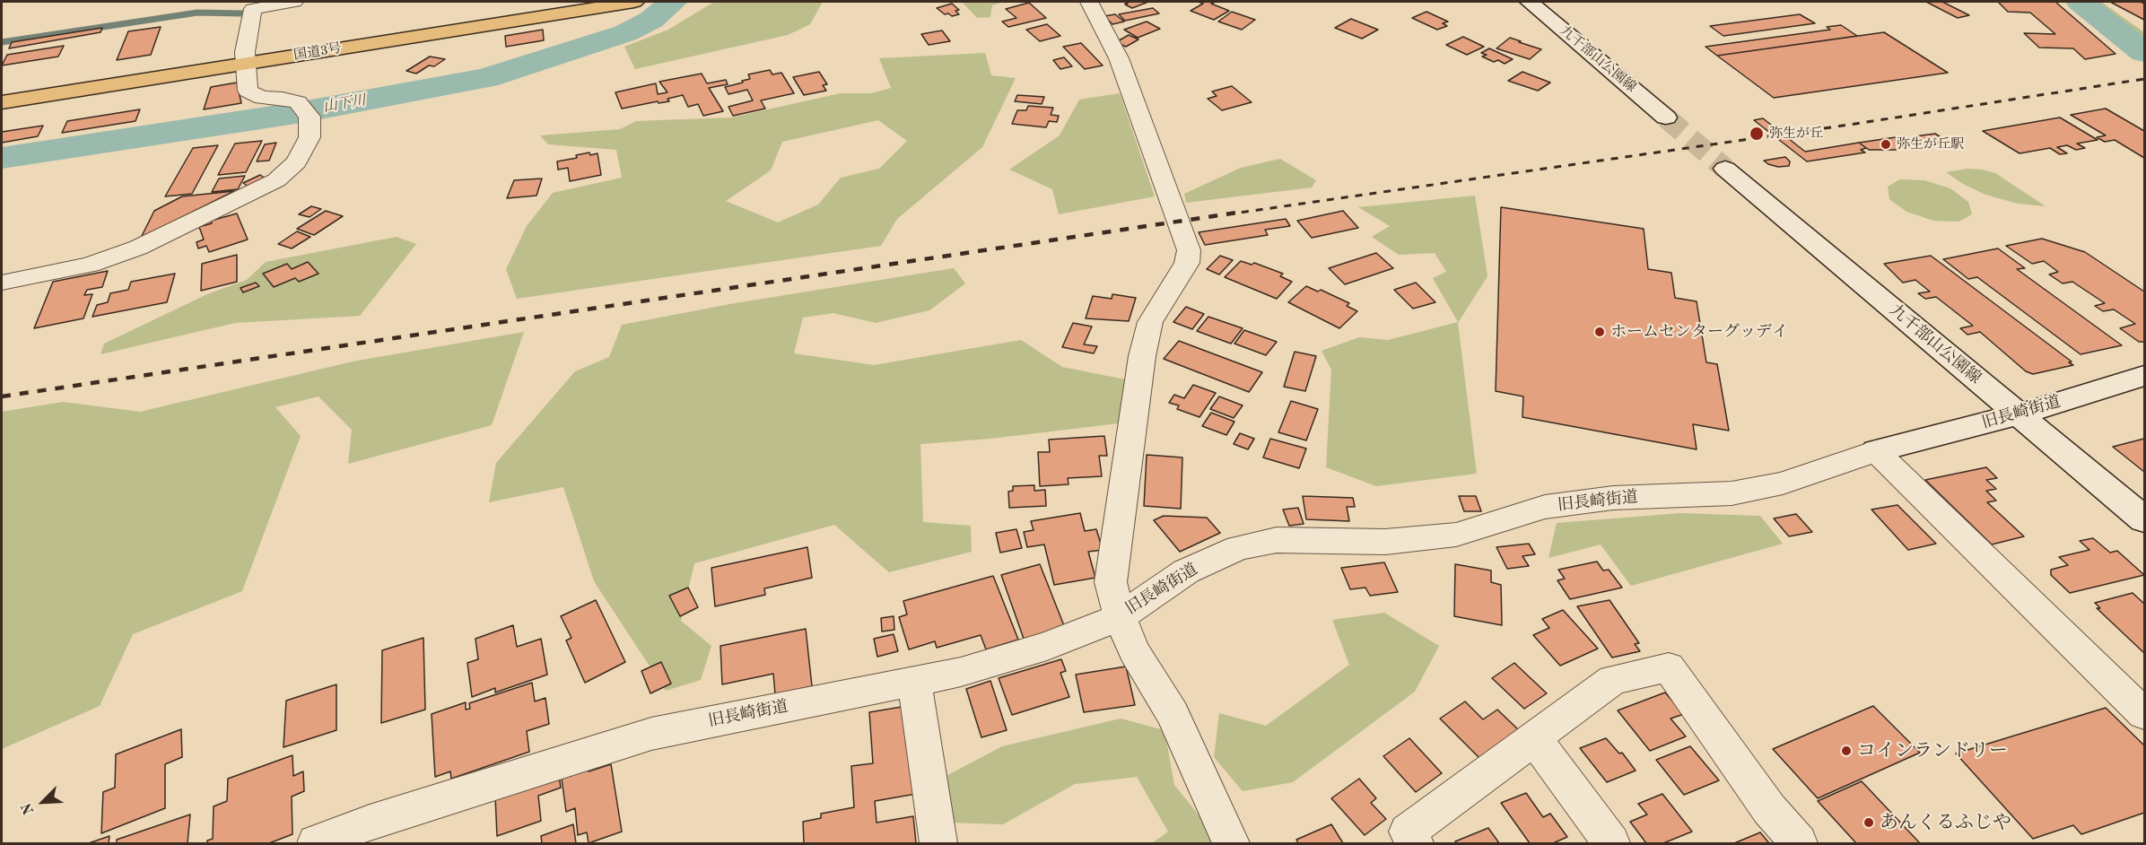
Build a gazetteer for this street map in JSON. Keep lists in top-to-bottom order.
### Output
{
  "streets": {
    "highway": ["国道3号"],
    "main road": ["九千部山公園線", "旧長崎街道"]
  },
  "crossings": [
    ["九千部山公園線", "旧長崎街道"]
  ],
  "water": ["山下川"],
  "places": [
    "弥生が丘",
    "弥生が丘駅",
    "ホームセンターグッデイ",
    "コインランドリー",
    "あんくるふじや"
  ],
  "north": "bottom left"
}
